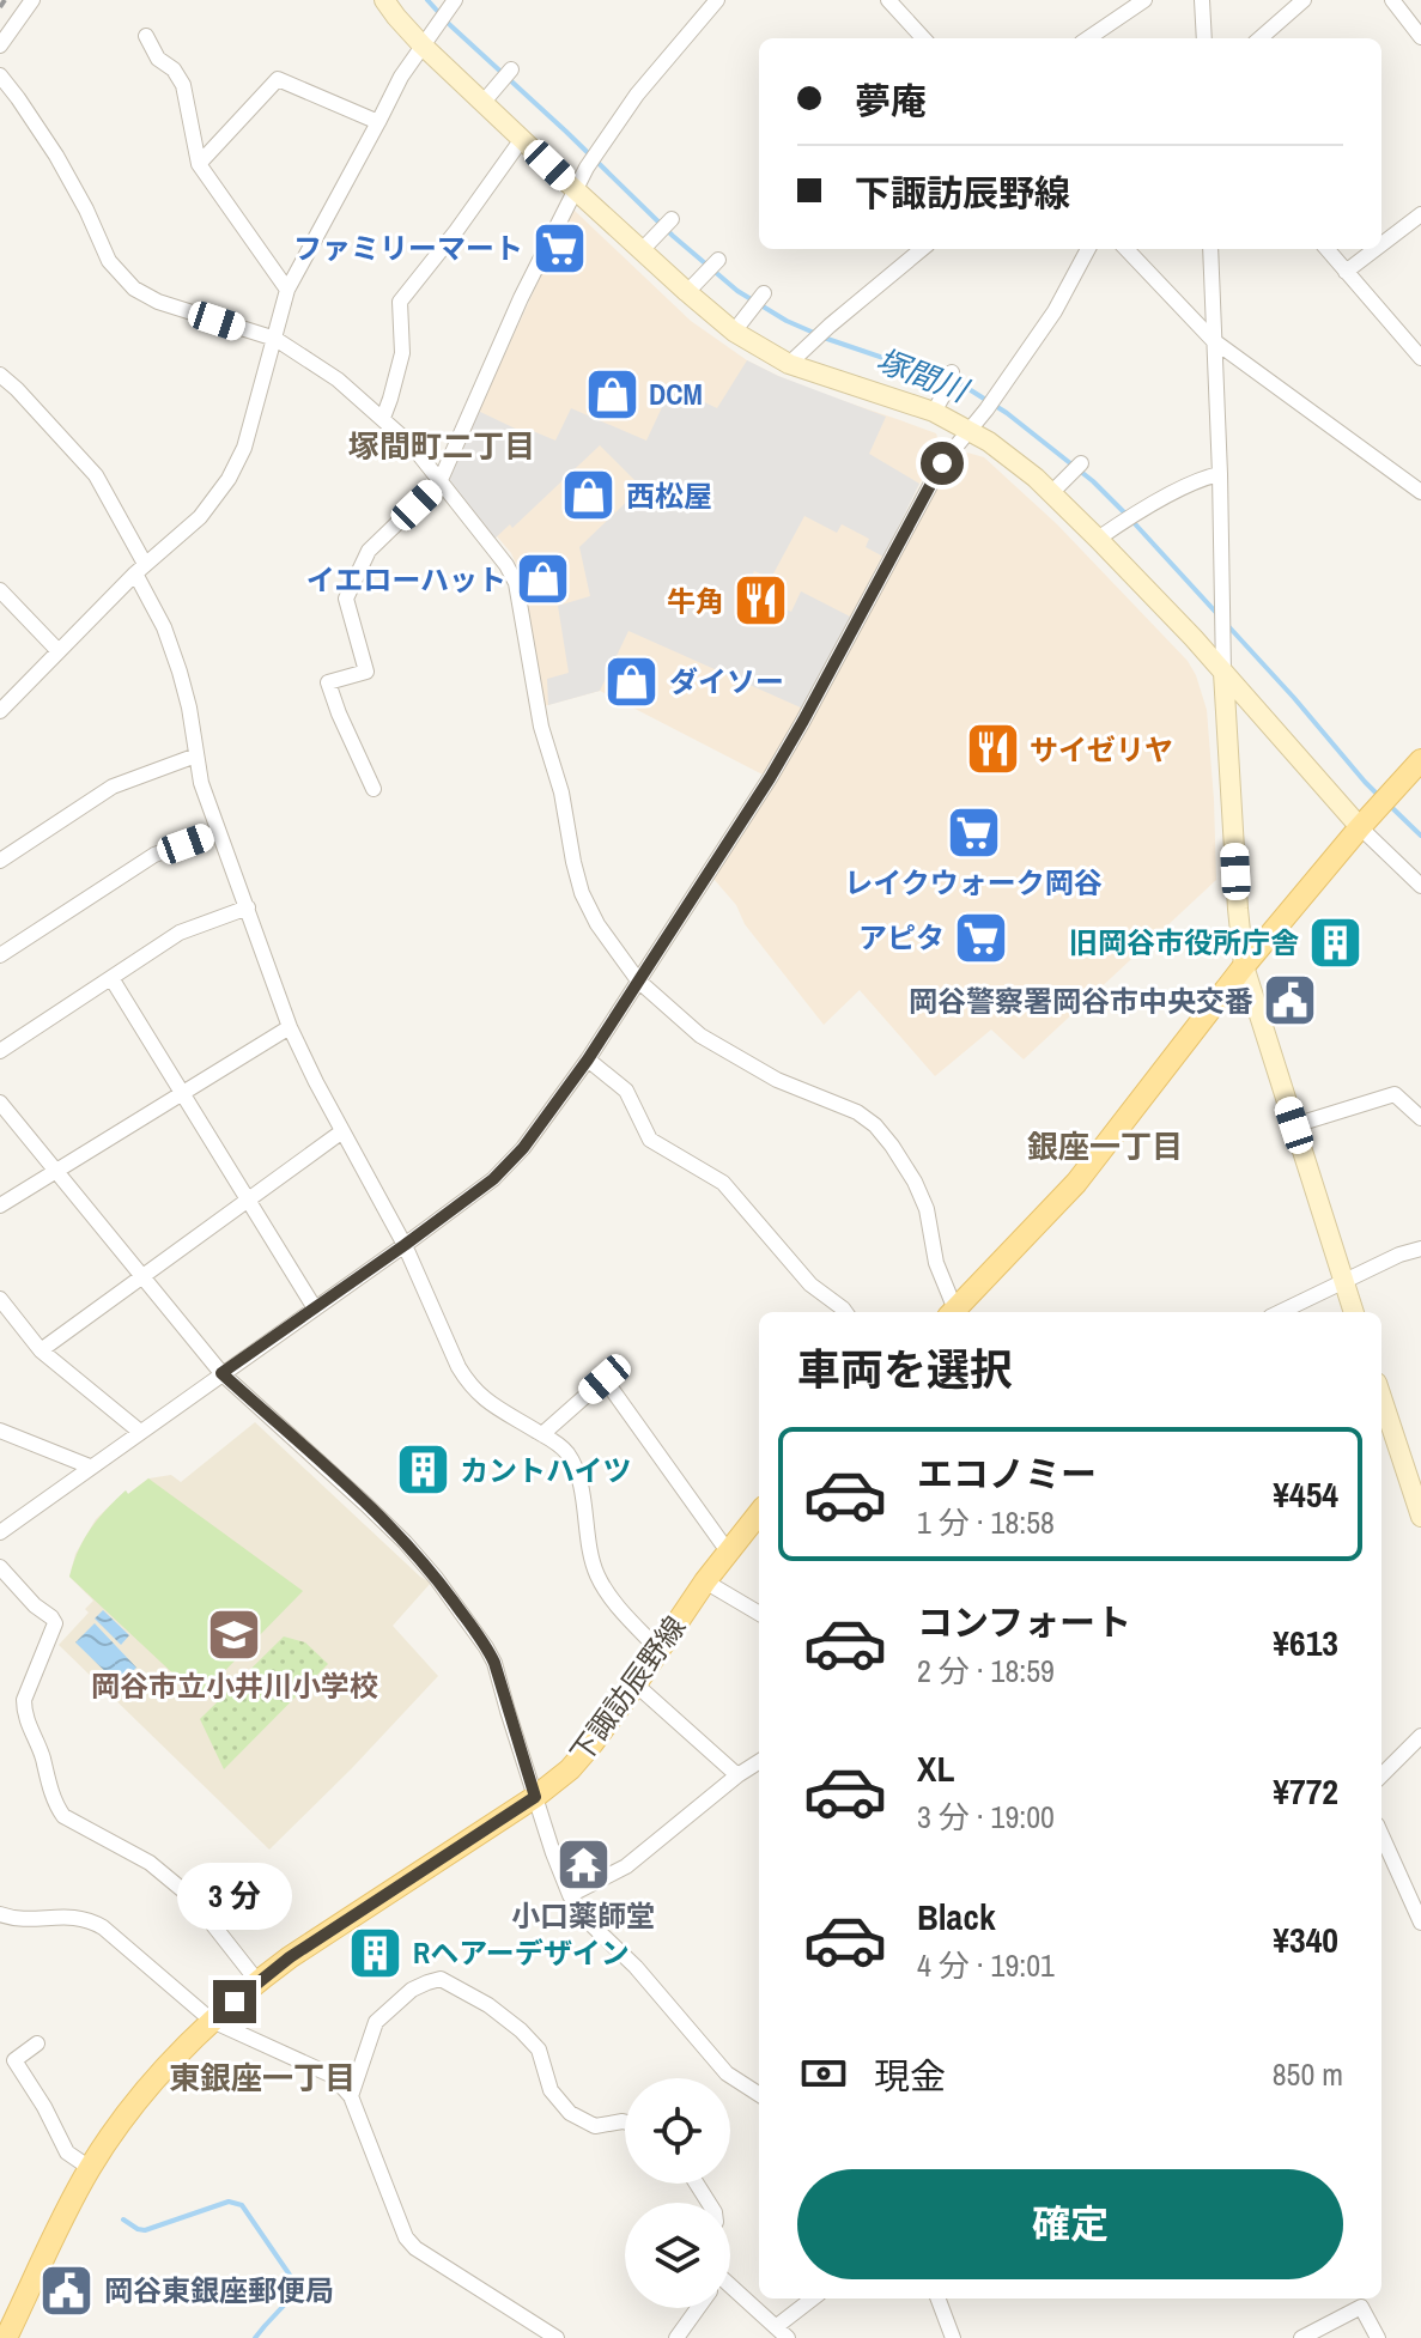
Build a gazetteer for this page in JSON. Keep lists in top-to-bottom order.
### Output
{
  "streets": {
    "main road": ["下諏訪辰野線"]
  },
  "districts": ["塚間町二丁目", "銀座一丁目", "東銀座一丁目"],
  "water": ["塚間川"],
  "places": {
    "supermarket": ["ファミリーマート", "レイクウォーク岡谷", "アピタ"],
    "shop": [
      "DCM",
      "西松屋",
      "イエローハット",
      "ダイソー"
    ],
    "restaurant": ["牛角", "サイゼリヤ"],
    "building": ["旧岡谷市役所庁舎", "カントハイツ", "Rヘアーデザイン"],
    "public building": ["岡谷警察署岡谷市中央交番", "岡谷東銀座郵便局"],
    "school or university": ["岡谷市立小井川小学校"],
    "temple": ["小口薬師堂"]
  },
  "page": {
    "banner": ["夢庵", "下諏訪辰野線"],
    "heading": "車両を選択",
    "list": [
      {
        "name": "エコノミー",
        "note": "1 分 · 18:58",
        "value": "¥454"
      },
      {
        "name": "コンフォート",
        "note": "2 分 · 18:59",
        "value": "¥613"
      },
      {
        "name": "XL",
        "note": "3 分 · 19:00",
        "value": "¥772"
      },
      {
        "name": "Black",
        "note": "4 分 · 19:01",
        "value": "¥340"
      }
    ],
    "bubble": "3 分",
    "pay": ["現金", "850 m"],
    "buttons": "確定"
  }
}
